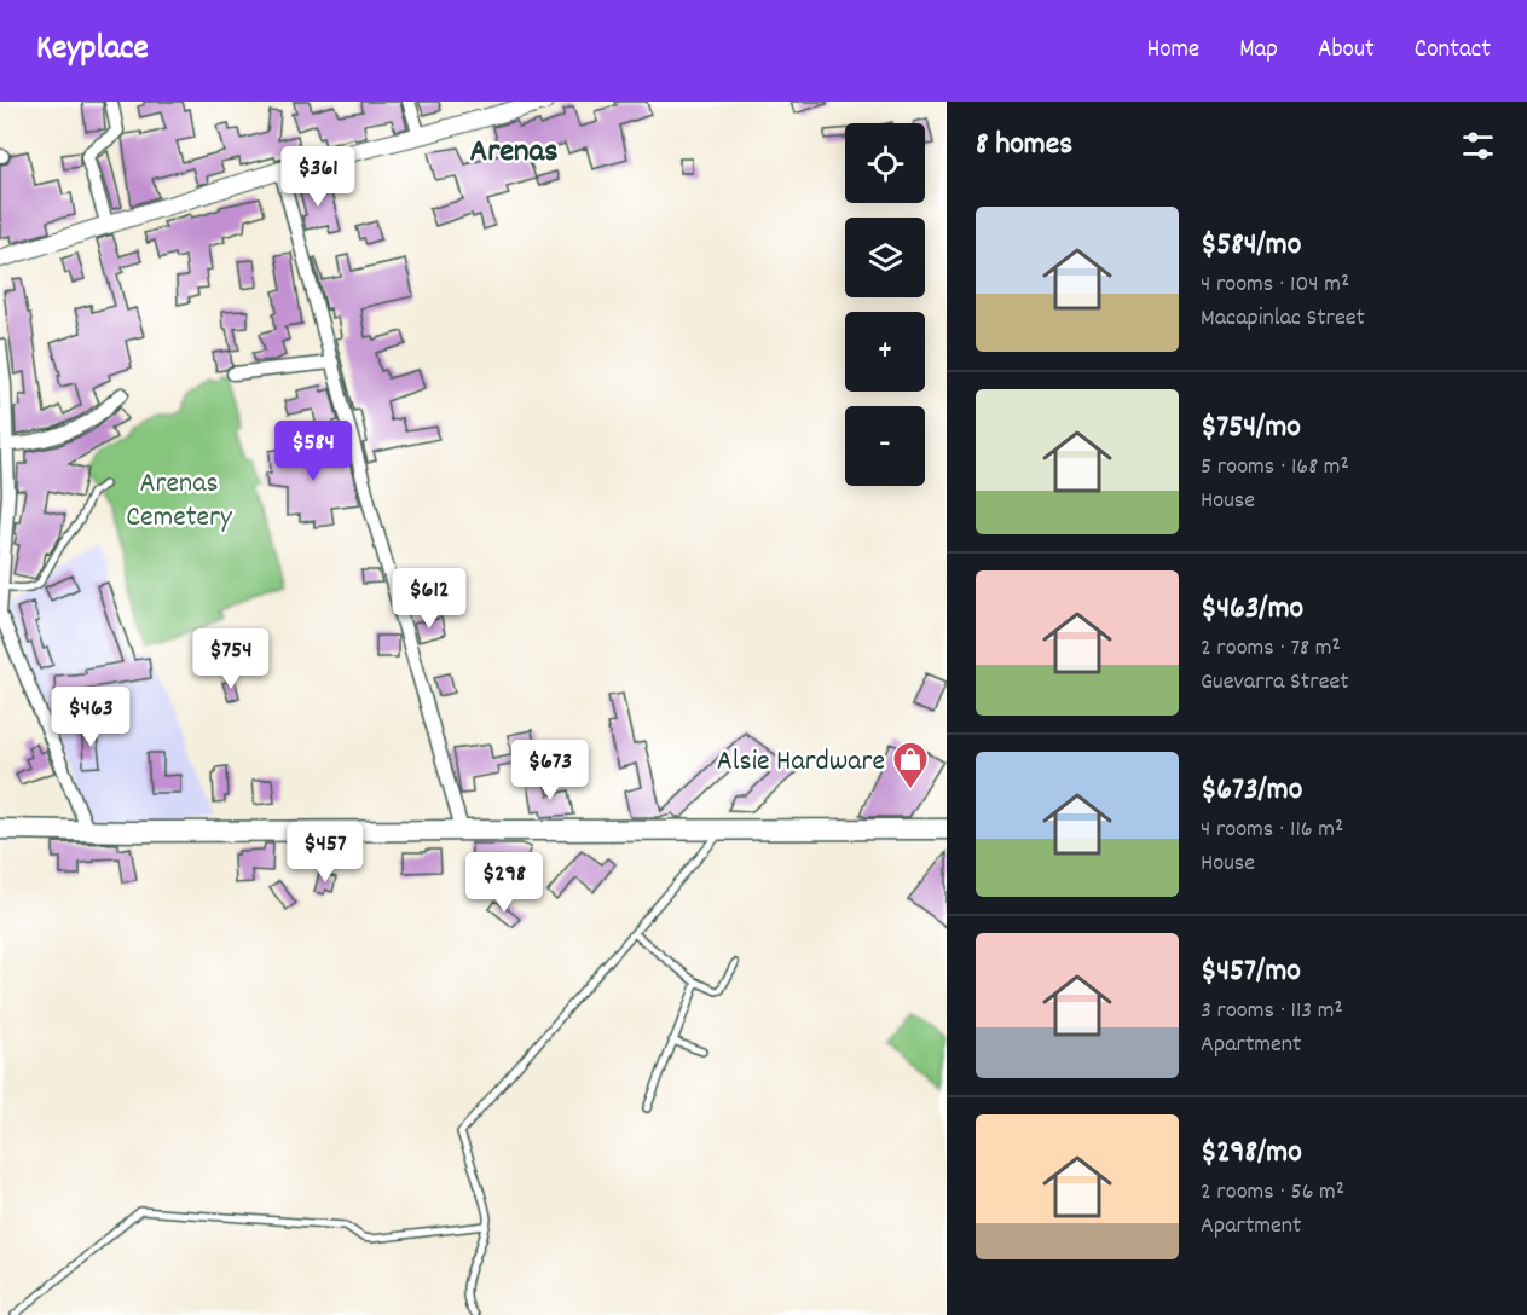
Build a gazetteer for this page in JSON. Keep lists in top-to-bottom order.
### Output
{
  "districts": ["Arenas"],
  "parks": ["Arenas Cemetery"],
  "places": {
    "shop": ["Alsie Hardware"]
  },
  "page": {
    "header": "Keyplace",
    "nav": [
      "Home",
      "Map",
      "About",
      "Contact"
    ],
    "heading": "8 homes",
    "map_buttons": ["+", "−"],
    "price": [
      "$361",
      "$584",
      "$612",
      "$754",
      "$463",
      "$673",
      "$457",
      "$298"
    ],
    "list": [
      {
        "name": "$584/mo",
        "note": "4 rooms · 104 m² · Macapinlac Street"
      },
      {
        "name": "$754/mo",
        "note": "5 rooms · 168 m² · House"
      },
      {
        "name": "$463/mo",
        "note": "2 rooms · 78 m² · Guevarra Street"
      },
      {
        "name": "$673/mo",
        "note": "4 rooms · 116 m² · House"
      },
      {
        "name": "$457/mo",
        "note": "3 rooms · 113 m² · Apartment"
      },
      {
        "name": "$298/mo",
        "note": "2 rooms · 56 m² · Apartment"
      }
    ]
  }
}
